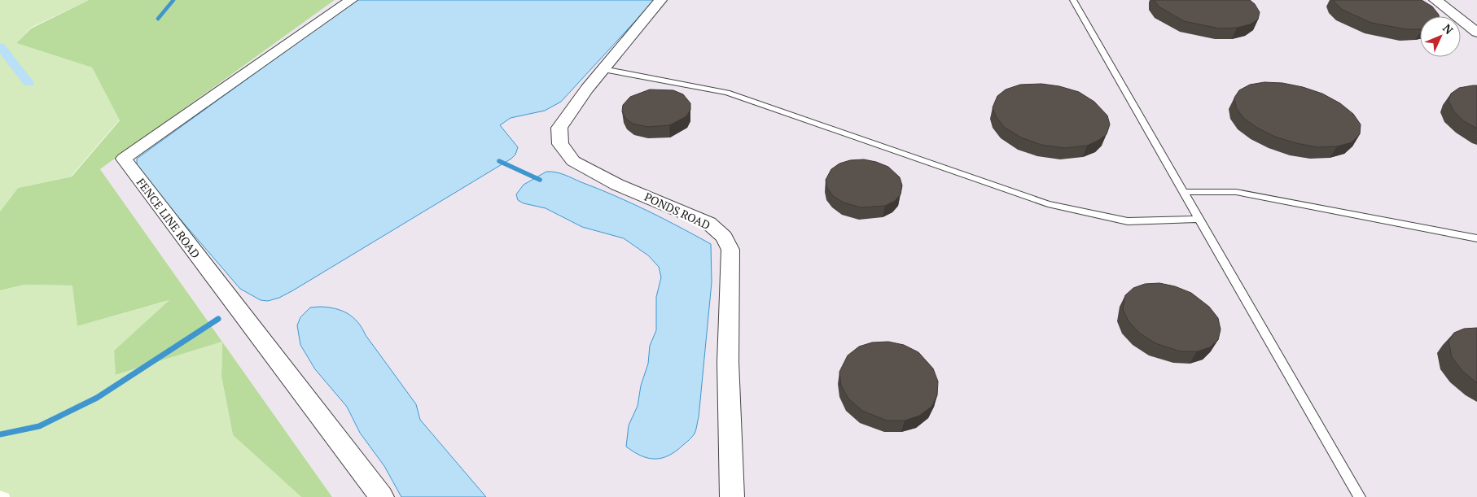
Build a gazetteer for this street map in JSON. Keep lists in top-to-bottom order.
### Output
{
  "streets": {
    "street": ["PONDS ROAD", "FENCE LINE ROAD"]
  },
  "north": "top right"
}
